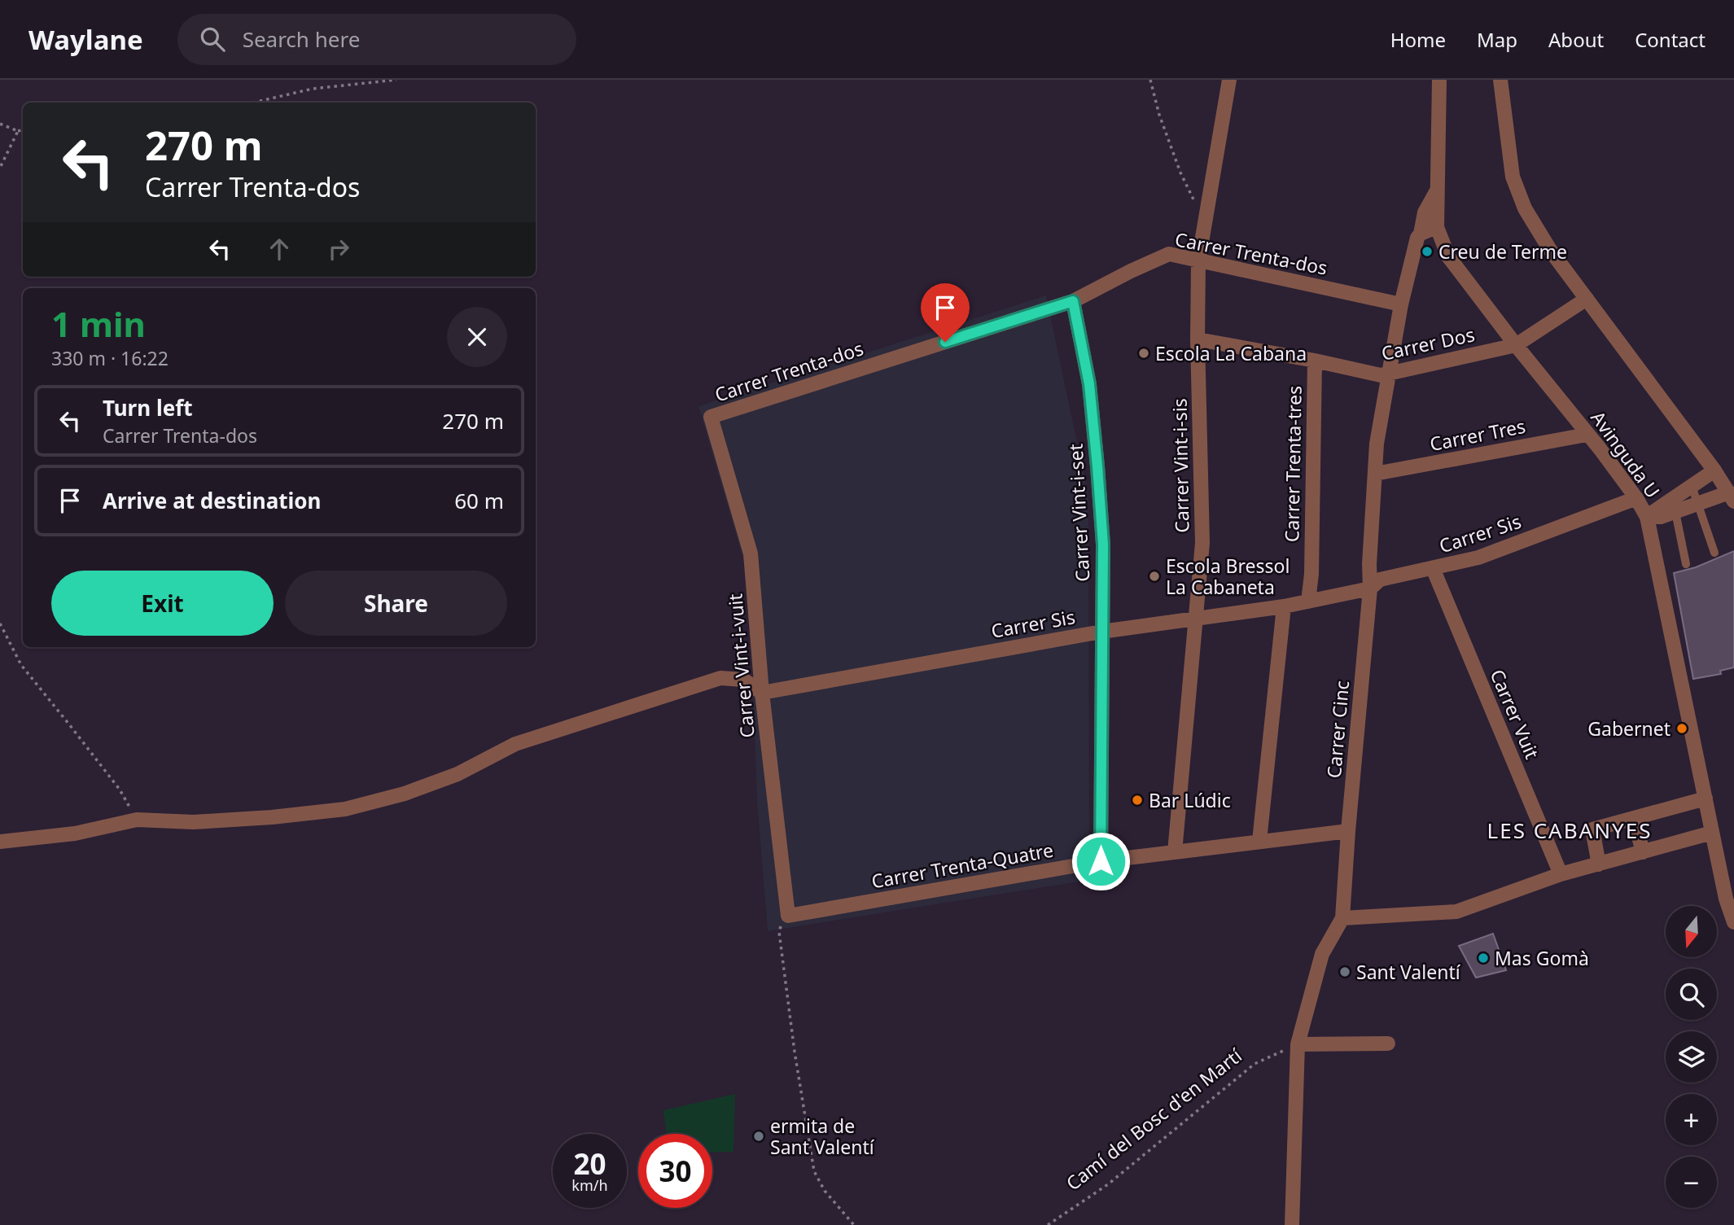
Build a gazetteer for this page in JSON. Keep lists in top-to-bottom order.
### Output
{
  "streets": {
    "street": [
      "Carrer Trenta-dos",
      "Carrer Dos",
      "Carrer Tres",
      "Avinguda U",
      "Carrer Trenta-tres",
      "Carrer Vint-i-sis",
      "Carrer Vint-i-set",
      "Carrer Sis",
      "Carrer Vint-i-vuit",
      "Carrer Vuit",
      "Carrer Cinc",
      "Carrer Trenta-Quatre"
    ],
    "path": ["Camí del Bosc d'en Martí"]
  },
  "crossings": [
    ["Carrer Trenta-dos", "Carrer Vint-i-sis"],
    ["Carrer Trenta-dos", "Carrer Vint-i-set"],
    ["Carrer Trenta-dos", "Carrer Vint-i-vuit"],
    ["Carrer Trenta-dos", "Carrer Cinc"],
    ["Carrer Dos", "Avinguda U"],
    ["Carrer Dos", "Carrer Trenta-tres"],
    ["Carrer Dos", "Carrer Vint-i-sis"],
    ["Carrer Dos", "Carrer Cinc"],
    ["Carrer Tres", "Avinguda U"],
    ["Carrer Tres", "Carrer Cinc"],
    ["Avinguda U", "Carrer Sis"],
    ["Avinguda U", "Carrer Cinc"],
    ["Carrer Trenta-tres", "Carrer Sis"],
    ["Carrer Vint-i-sis", "Carrer Sis"],
    ["Carrer Vint-i-sis", "Carrer Trenta-Quatre"],
    ["Carrer Vint-i-set", "Carrer Sis"],
    ["Carrer Vint-i-set", "Carrer Trenta-Quatre"],
    ["Carrer Sis", "Carrer Vint-i-vuit"],
    ["Carrer Sis", "Carrer Vuit"],
    ["Carrer Sis", "Carrer Cinc"],
    ["Carrer Vint-i-vuit", "Carrer Trenta-Quatre"],
    ["Carrer Cinc", "Carrer Trenta-Quatre"],
    ["Carrer Cinc", "Camí del Bosc d'en Martí"]
  ],
  "districts": ["LES CABANYES"],
  "places": [
    "Creu de Terme",
    "Escola La Cabana",
    "Escola Bressol La Cabaneta",
    "Gabernet",
    "Bar Lúdic",
    "Mas Gomà",
    "Sant Valentí",
    "ermita de Sant Valentí"
  ],
  "north": "bottom",
  "page": {
    "header": "Waylane",
    "search": "Search here",
    "nav": [
      "Home",
      "Map",
      "About",
      "Contact"
    ],
    "turn": ["270 m", "Carrer Trenta-dos"],
    "heading": ["1 min", "330 m · 16:22"],
    "list": [
      {
        "name": "Turn left",
        "note": "Carrer Trenta-dos",
        "value": "270 m"
      },
      {
        "name": "Arrive at destination",
        "value": "60 m"
      }
    ],
    "buttons": ["Exit", "Share"],
    "map_buttons": ["+", "−"],
    "speed": "20 km/h",
    "limit": "30"
  }
}
